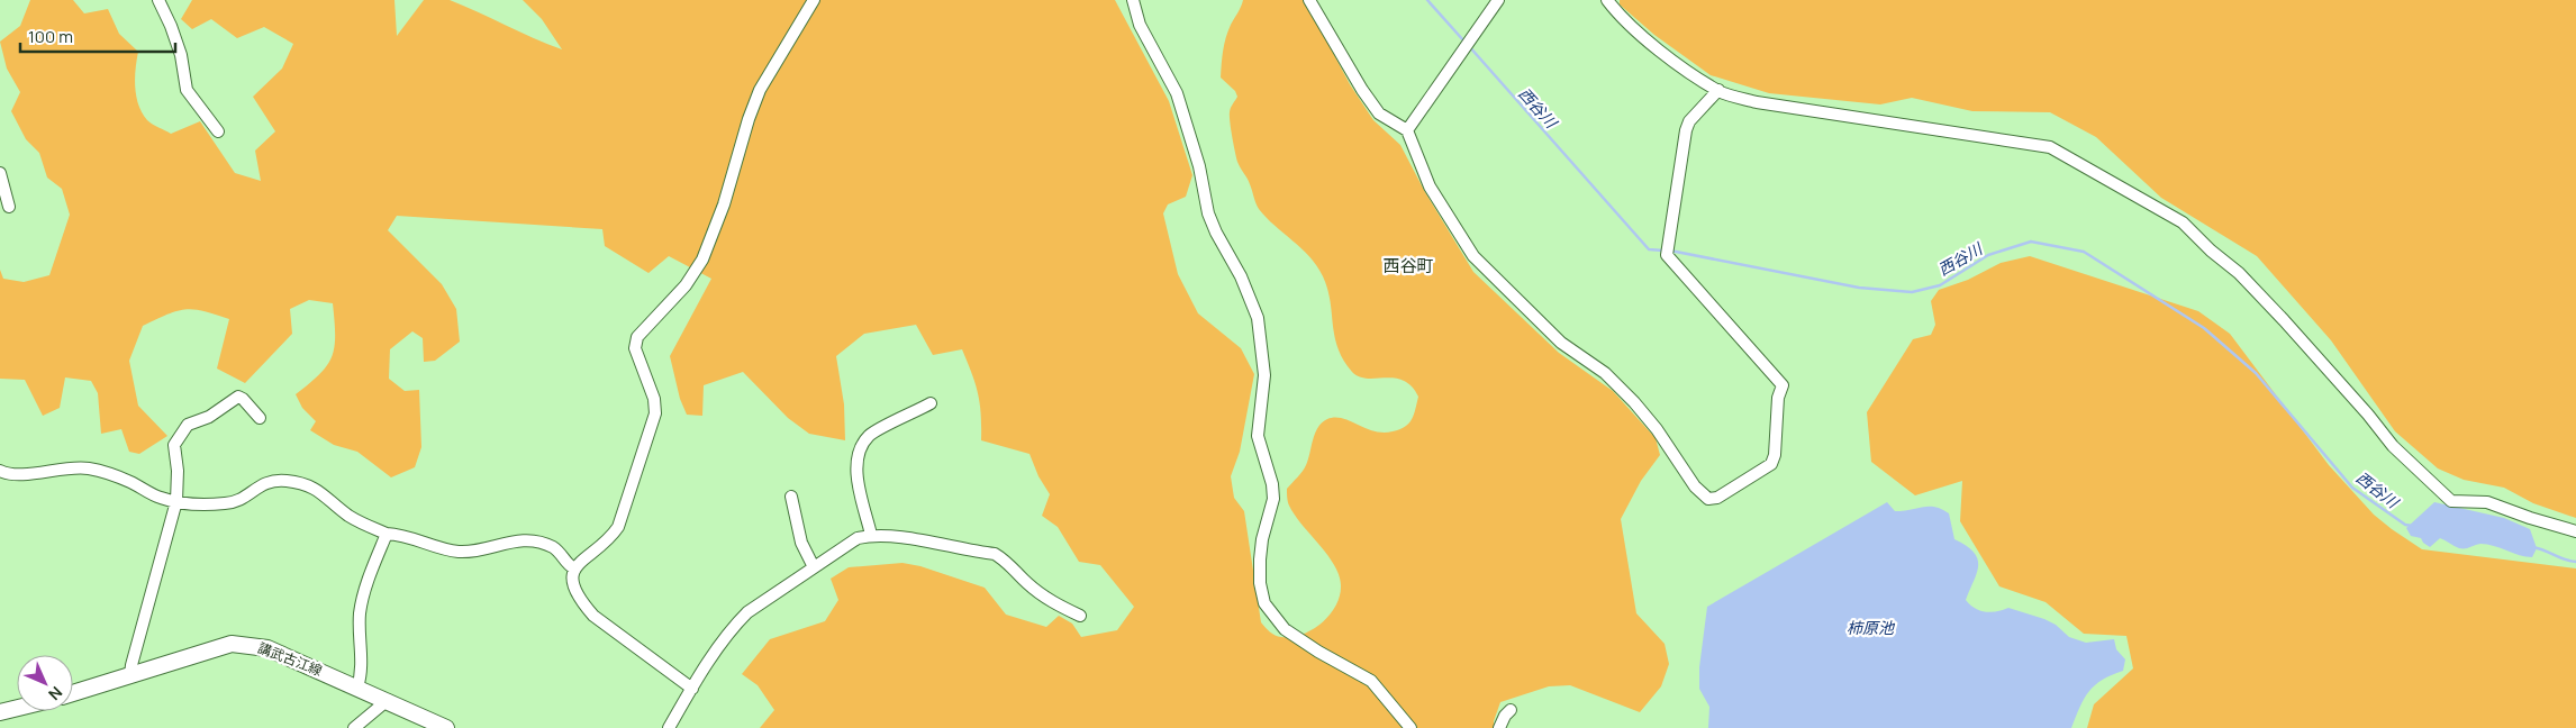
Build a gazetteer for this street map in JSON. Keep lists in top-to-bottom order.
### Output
{
  "streets": {
    "main road": ["講武古江線"]
  },
  "districts": ["西谷町"],
  "water": ["西谷川", "柿原池"],
  "scale_bar": "100 m",
  "north": "bottom right"
}
